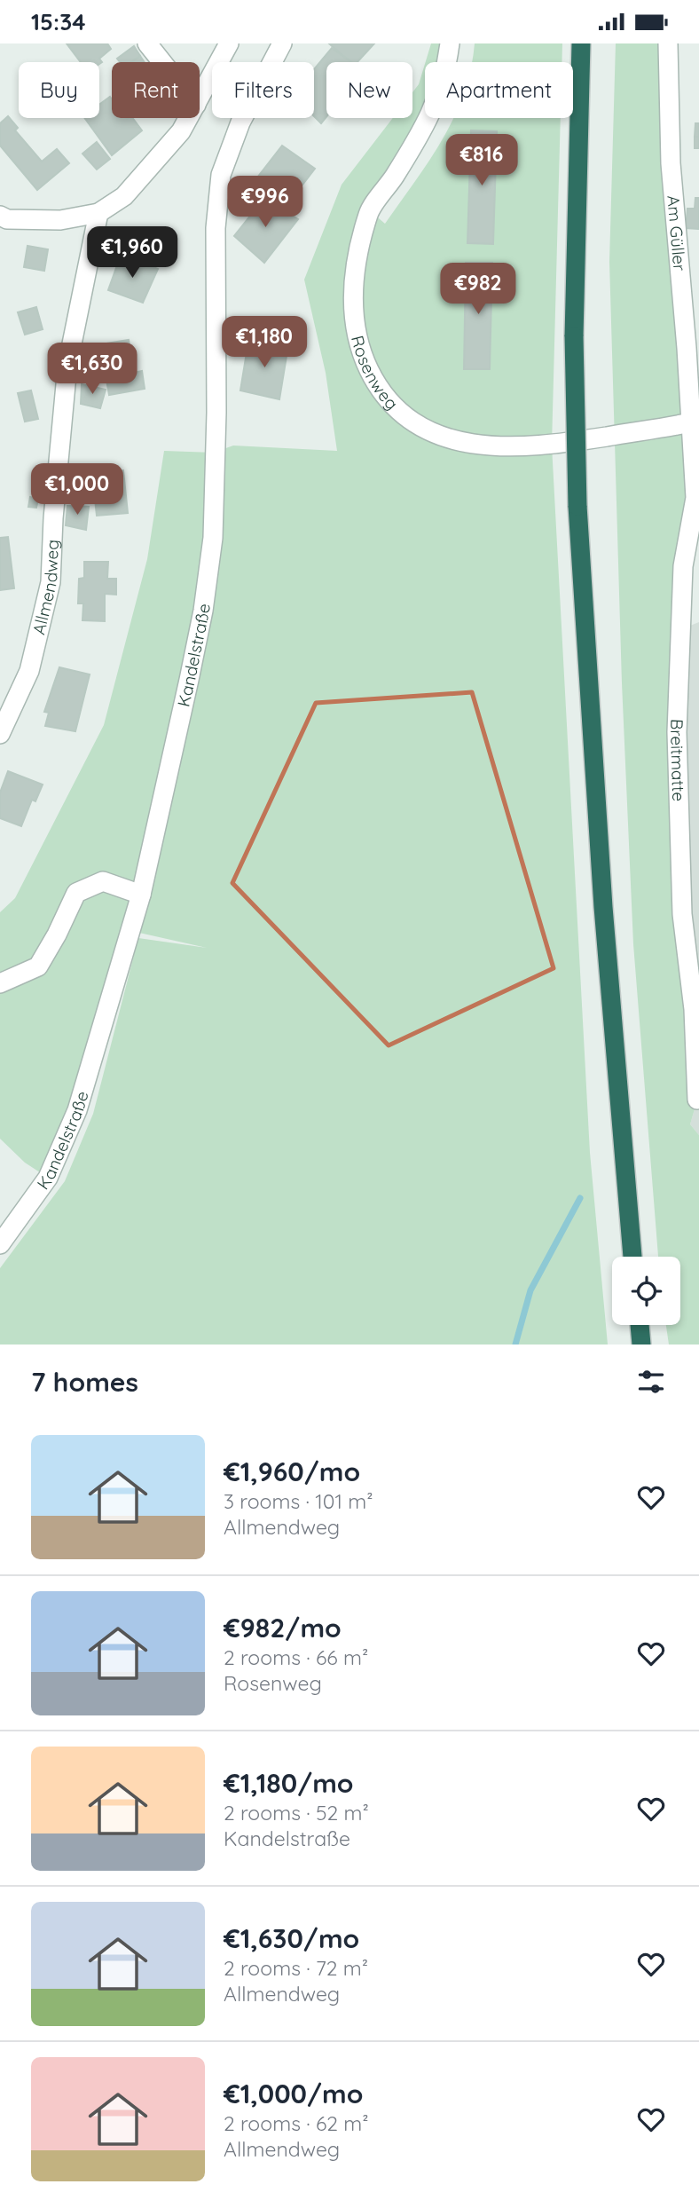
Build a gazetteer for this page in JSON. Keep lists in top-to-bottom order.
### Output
{
  "streets": {
    "street": [
      "Am Güller",
      "Rosenweg",
      "Allmendweg",
      "Kandelstraße",
      "Breitmatte"
    ]
  },
  "crossings": [
    ["Am Güller", "Rosenweg"],
    ["Am Güller", "Breitmatte"],
    ["Rosenweg", "Breitmatte"]
  ],
  "page": {
    "status": "15:34",
    "chip": [
      "Buy",
      "Rent",
      "Filters",
      "New",
      "Apartment"
    ],
    "price": [
      "€816",
      "€996",
      "€1,960",
      "€982",
      "€1,180",
      "€1,630",
      "€1,000"
    ],
    "heading": "7 homes",
    "list": [
      {
        "name": "€1,960/mo",
        "note": "3 rooms · 101 m² · Allmendweg"
      },
      {
        "name": "€982/mo",
        "note": "2 rooms · 66 m² · Rosenweg"
      },
      {
        "name": "€1,180/mo",
        "note": "2 rooms · 52 m² · Kandelstraße"
      },
      {
        "name": "€1,630/mo",
        "note": "2 rooms · 72 m² · Allmendweg"
      },
      {
        "name": "€1,000/mo",
        "note": "2 rooms · 62 m² · Allmendweg"
      }
    ]
  }
}
